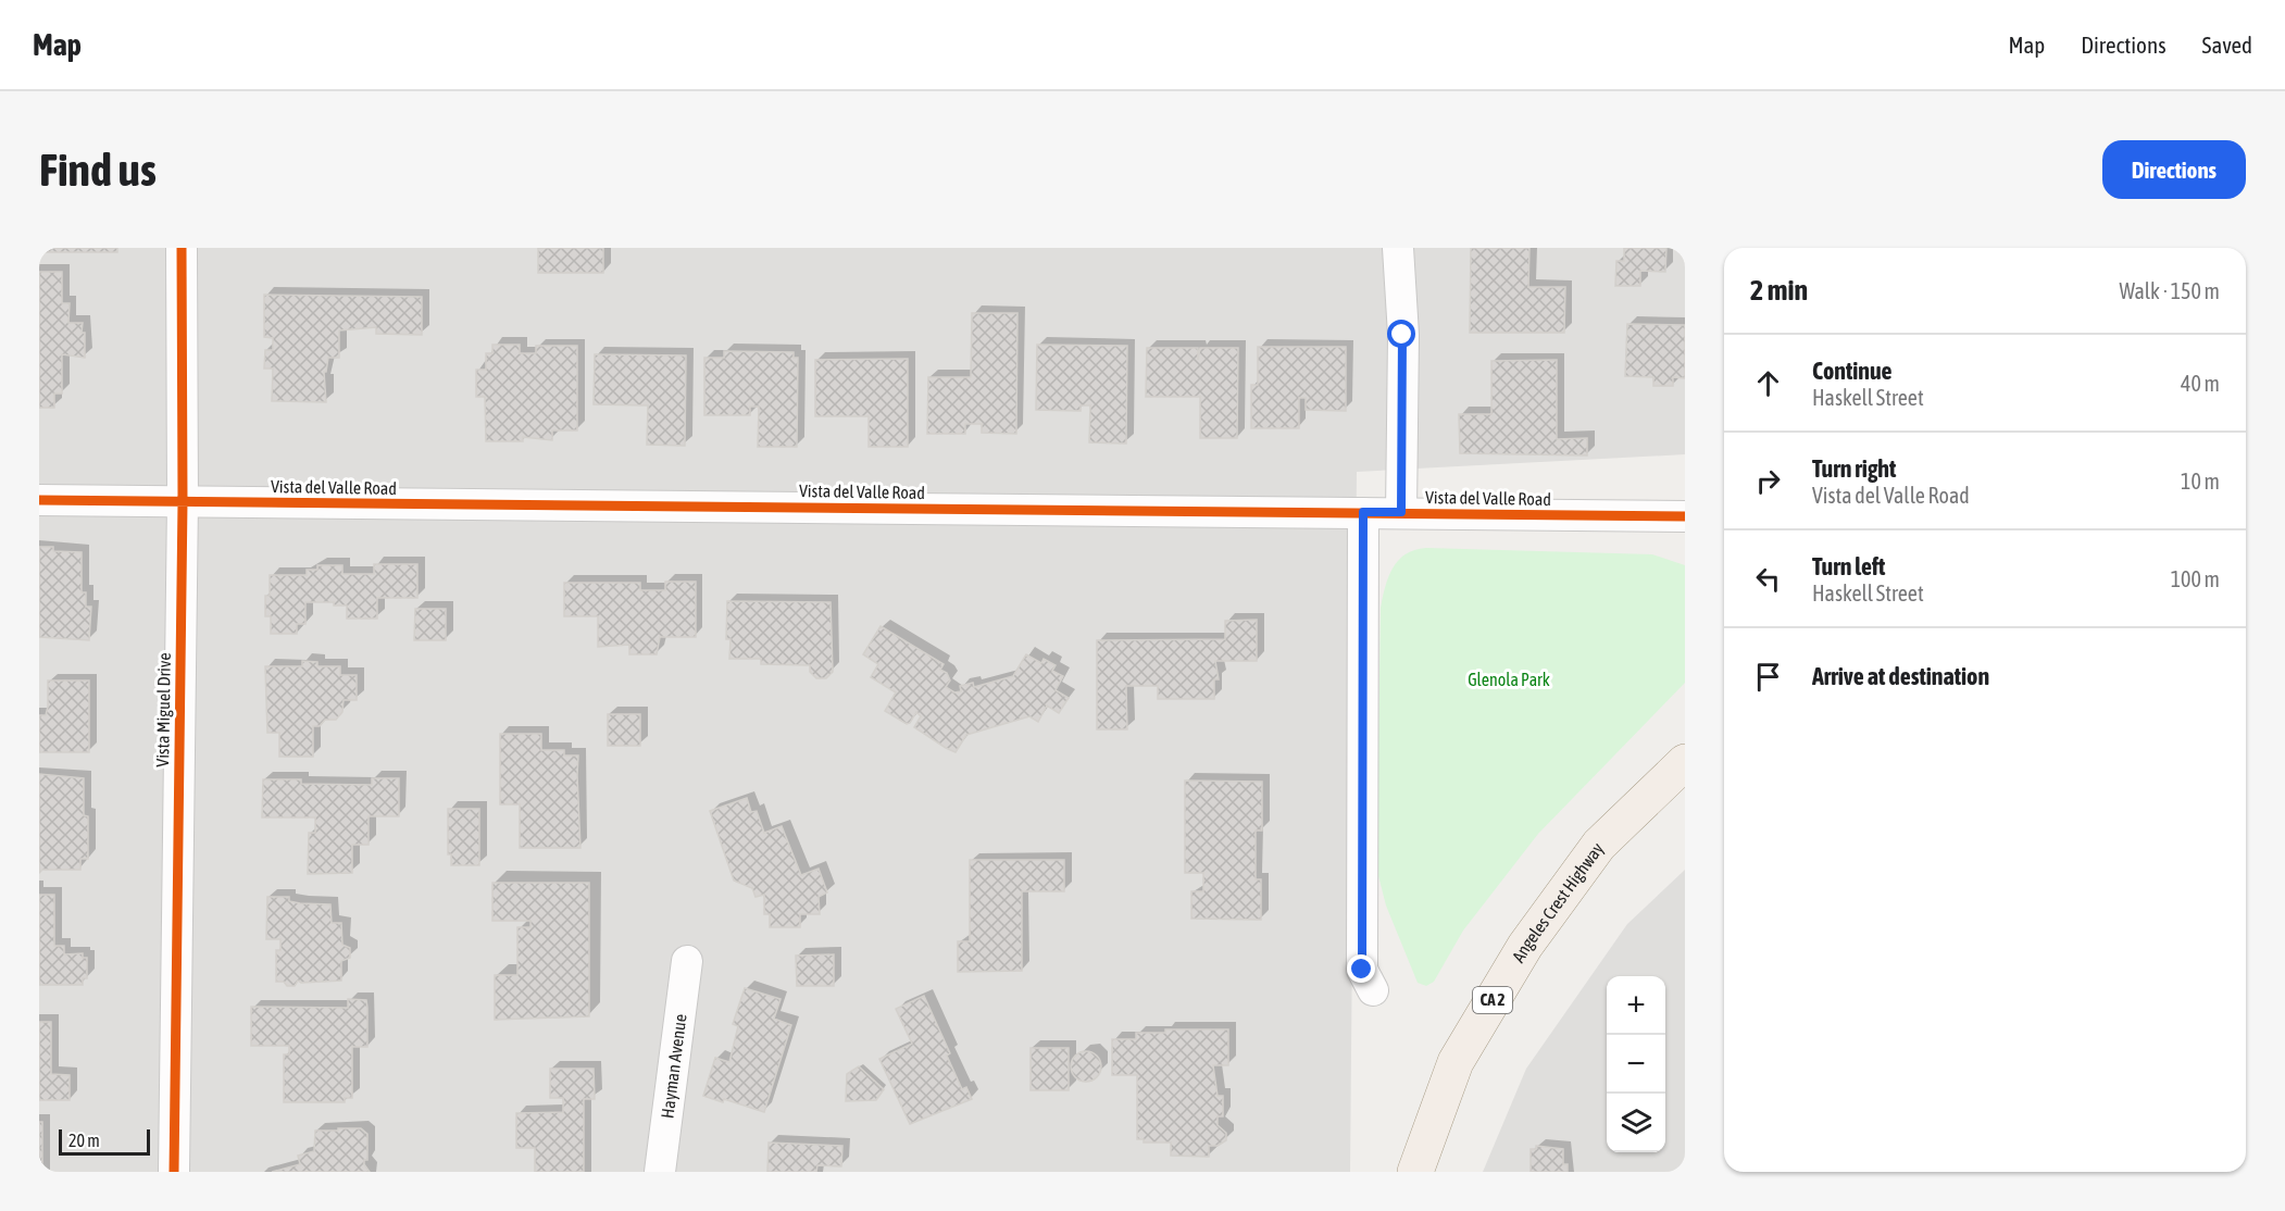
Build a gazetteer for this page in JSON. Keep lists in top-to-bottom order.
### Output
{
  "streets": {
    "main road": ["Angeles Crest Highway", "CA 2"],
    "street": ["Vista del Valle Road", "Vista Miguel Drive", "Hayman Avenue"]
  },
  "crossings": [
    ["Vista del Valle Road", "Vista Miguel Drive"]
  ],
  "parks": ["Glenola Park"],
  "scale_bar": "20 m",
  "page": {
    "header": "Map",
    "nav": ["Map", "Directions", "Saved"],
    "buttons": "Directions",
    "title": "Find us",
    "heading": ["2 min", "Walk · 150 m"],
    "list": [
      ["Continue", "Haskell Street", "40 m"],
      ["Turn right", "Vista del Valle Road", "10 m"],
      ["Turn left", "Haskell Street", "100 m"],
      "Arrive at destination"
    ],
    "map_buttons": ["+", "−"],
    "scale": "20 m"
  }
}
